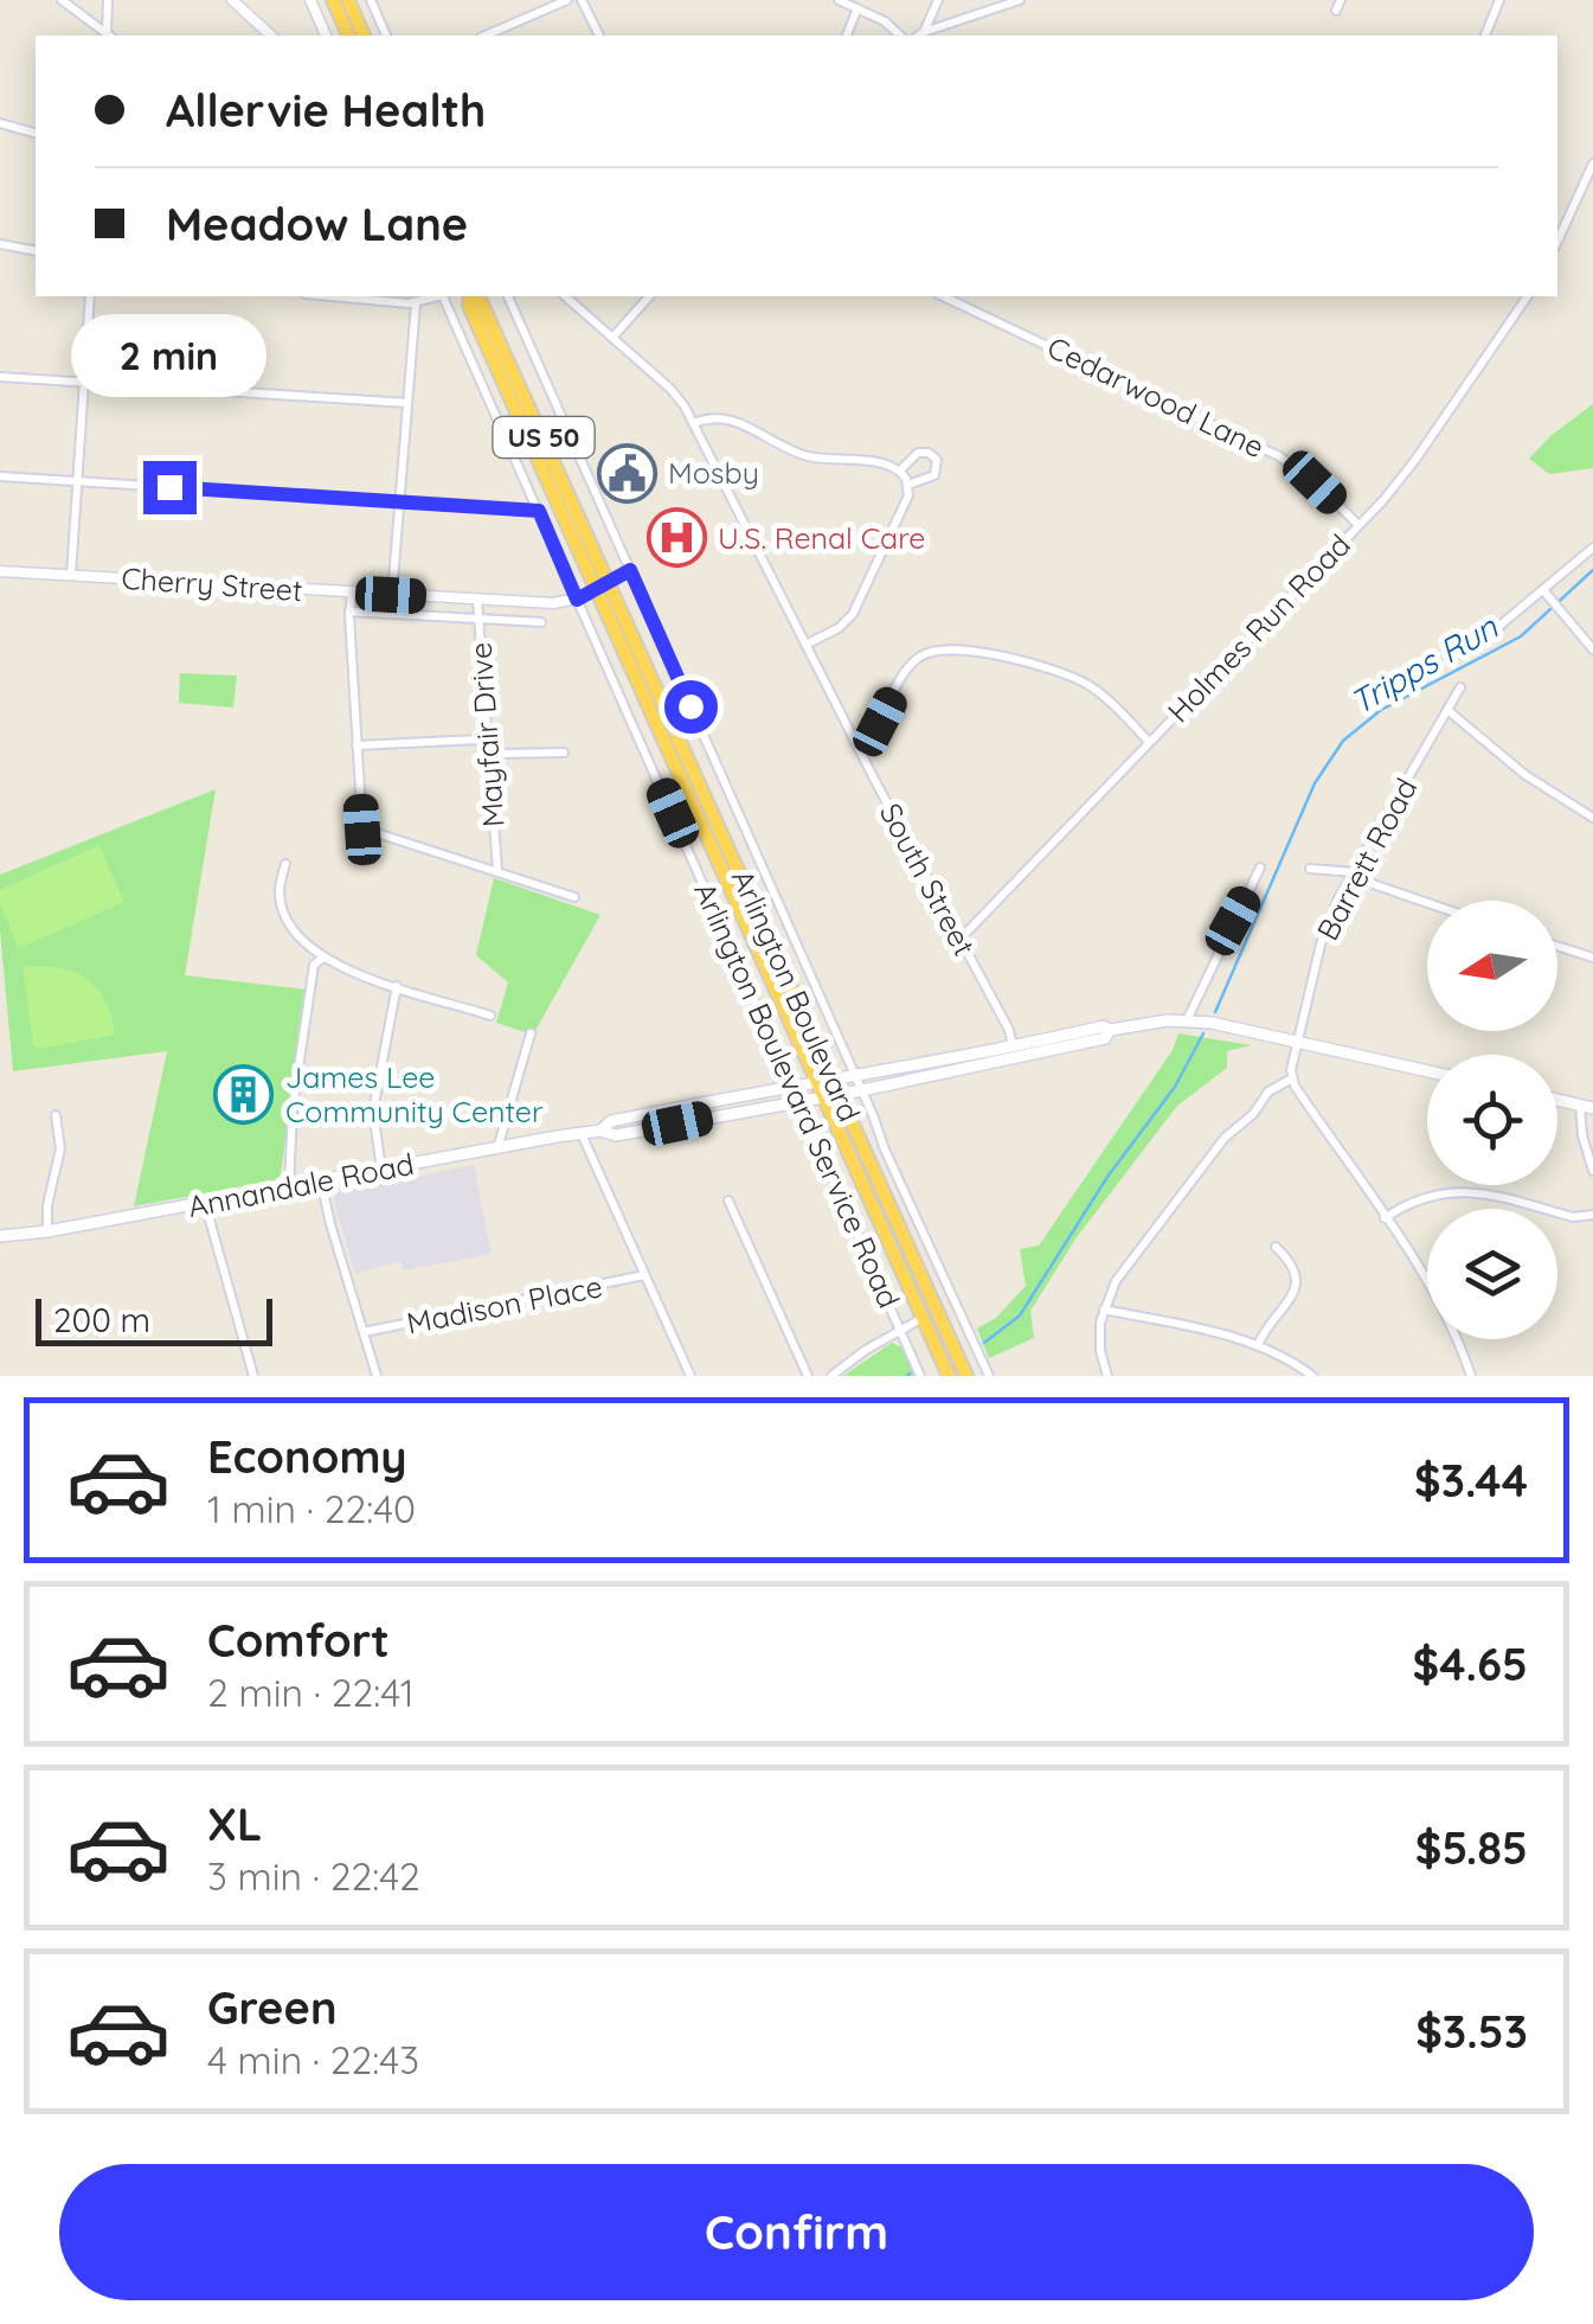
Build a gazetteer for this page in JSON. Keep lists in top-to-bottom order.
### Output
{
  "streets": {
    "highway": ["US 50", "Arlington Boulevard"],
    "main road": ["Annandale Road"],
    "street": [
      "Cedarwood Lane",
      "Cherry Street",
      "Holmes Run Road",
      "Mayfair Drive",
      "Barrett Road",
      "South Street",
      "Arlington Boulevard Service Road",
      "Madison Place"
    ]
  },
  "crossings": [
    ["Cedarwood Lane", "Holmes Run Road"],
    ["Cherry Street", "Mayfair Drive"],
    ["Cherry Street", "Arlington Boulevard"],
    ["Cherry Street", "Arlington Boulevard Service Road"],
    ["Holmes Run Road", "South Street"],
    ["Barrett Road", "Annandale Road"],
    ["South Street", "Annandale Road"],
    ["Arlington Boulevard", "Annandale Road"],
    ["Arlington Boulevard Service Road", "Annandale Road"]
  ],
  "water": ["Tripps Run"],
  "places": {
    "public building": ["Mosby"],
    "hospital": ["U.S. Renal Care"],
    "building": ["James Lee Community Center"]
  },
  "scale_bar": "200 m",
  "north": "left",
  "page": {
    "banner": ["Allervie Health", "Meadow Lane"],
    "bubble": "2 min",
    "scale": "200 m",
    "list": [
      {
        "name": "Economy",
        "note": "1 min · 22:40",
        "value": "$3.44"
      },
      {
        "name": "Comfort",
        "note": "2 min · 22:41",
        "value": "$4.65"
      },
      {
        "name": "XL",
        "note": "3 min · 22:42",
        "value": "$5.85"
      },
      {
        "name": "Green",
        "note": "4 min · 22:43",
        "value": "$3.53"
      }
    ],
    "buttons": "Confirm"
  }
}
